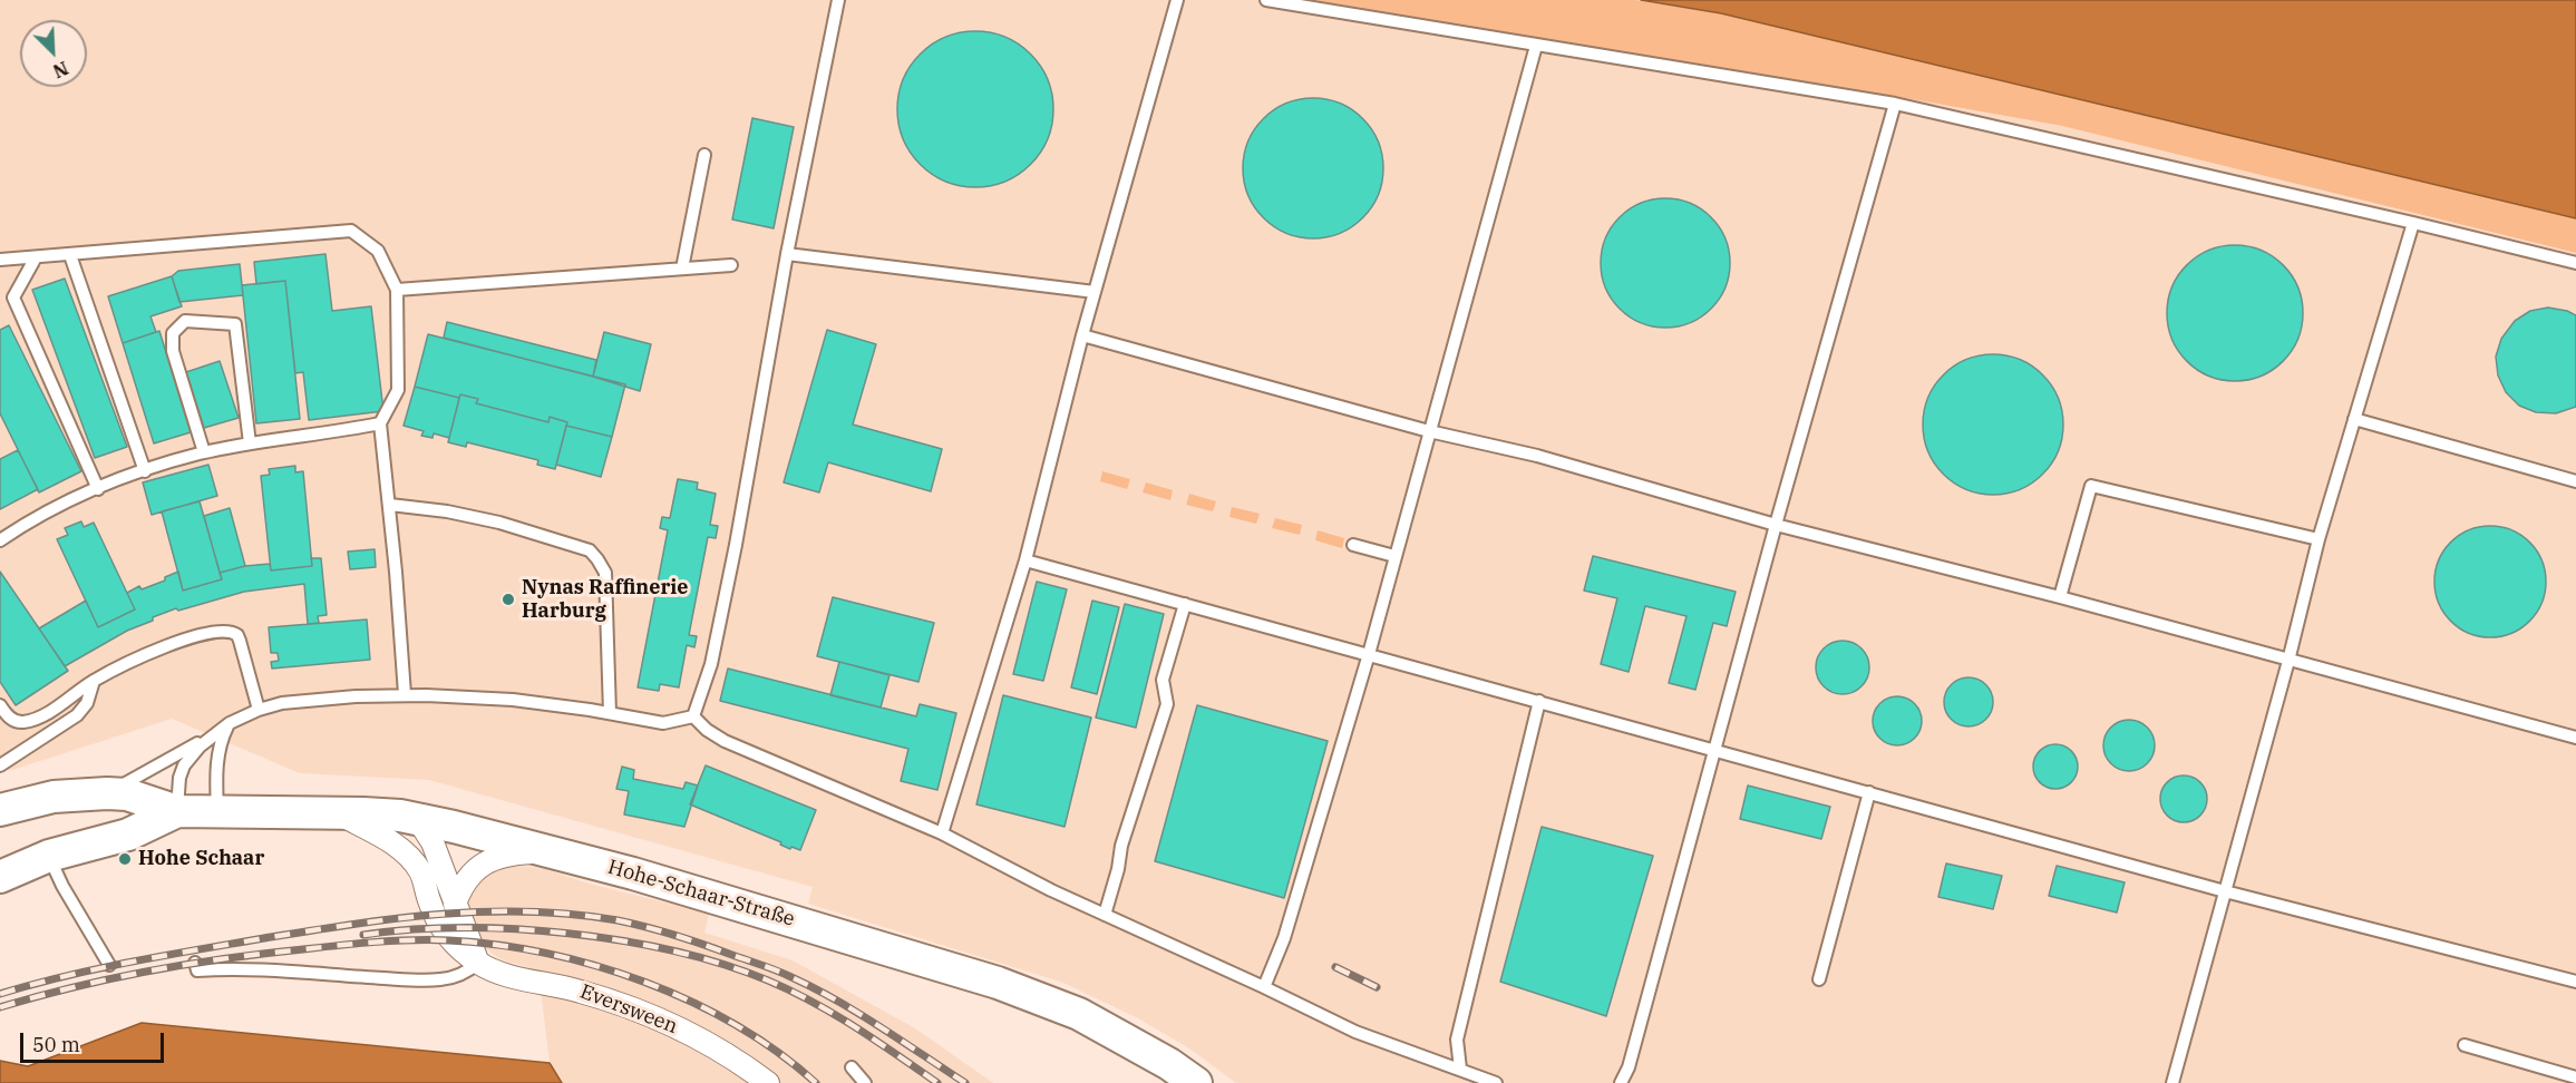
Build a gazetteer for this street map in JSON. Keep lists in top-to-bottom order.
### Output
{
  "streets": {
    "main road": ["Hohe-Schaar-Straße"],
    "street": ["Eversween"]
  },
  "crossings": [
    ["Hohe-Schaar-Straße", "Eversween"]
  ],
  "places": ["Nynas Raffinerie Harburg", "Hohe Schaar"],
  "scale_bar": "50 m",
  "north": "bottom right"
}
